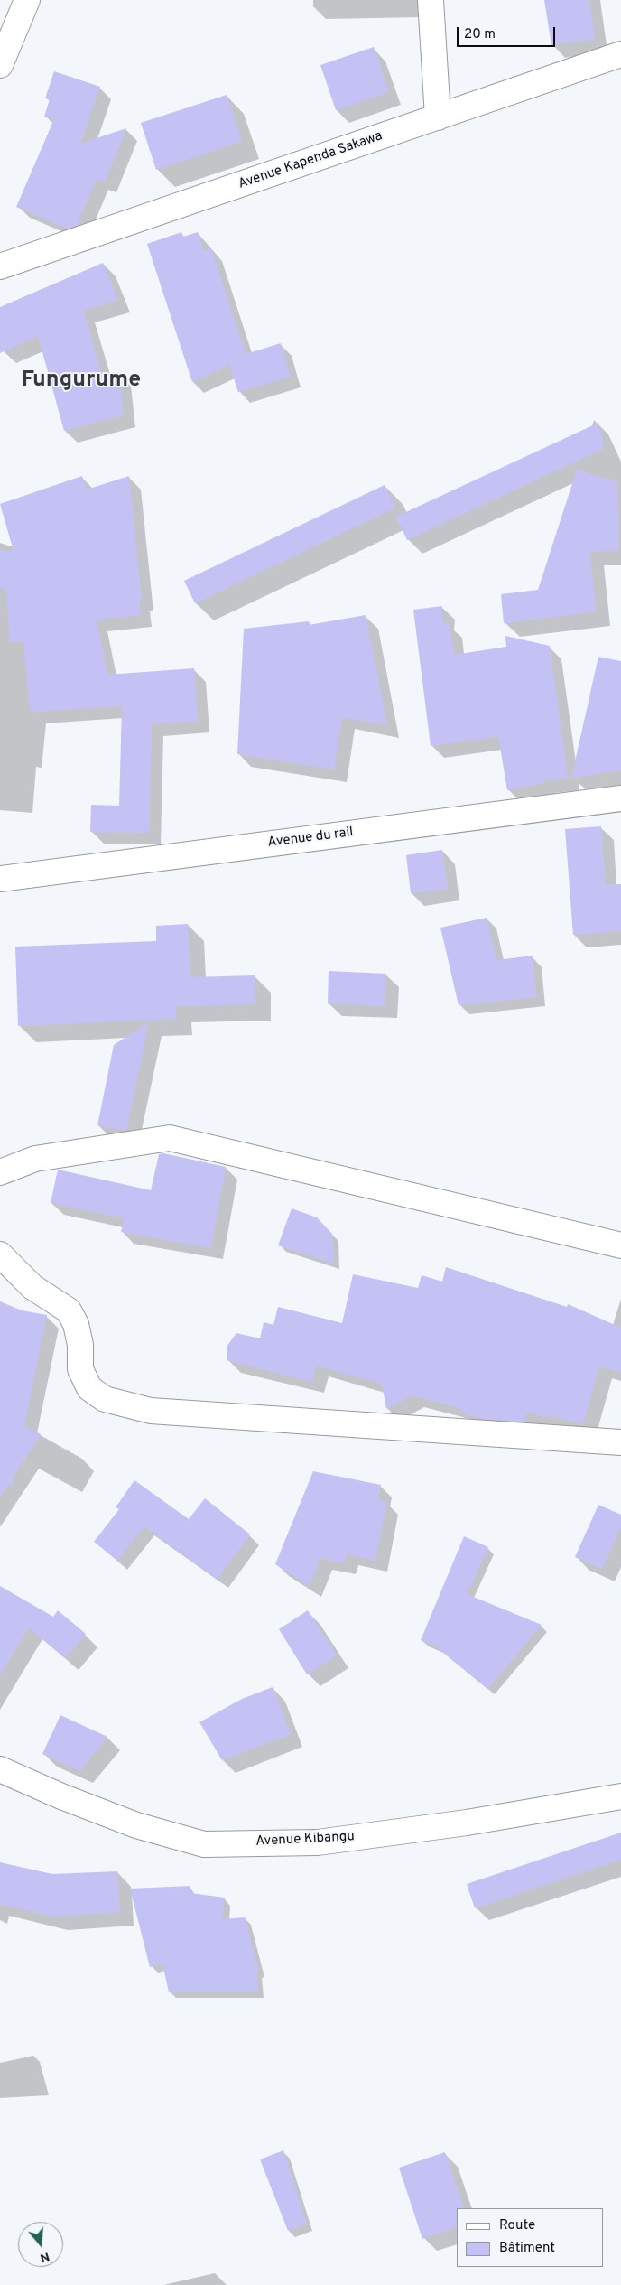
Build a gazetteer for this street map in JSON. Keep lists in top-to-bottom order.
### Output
{
  "streets": {
    "street": ["Avenue Kapenda Sakawa", "Avenue du rail", "Avenue Kibangu"]
  },
  "districts": ["Fungurume"],
  "legend": ["Route", "Bâtiment"],
  "scale_bar": "20 m",
  "north": "bottom"
}
